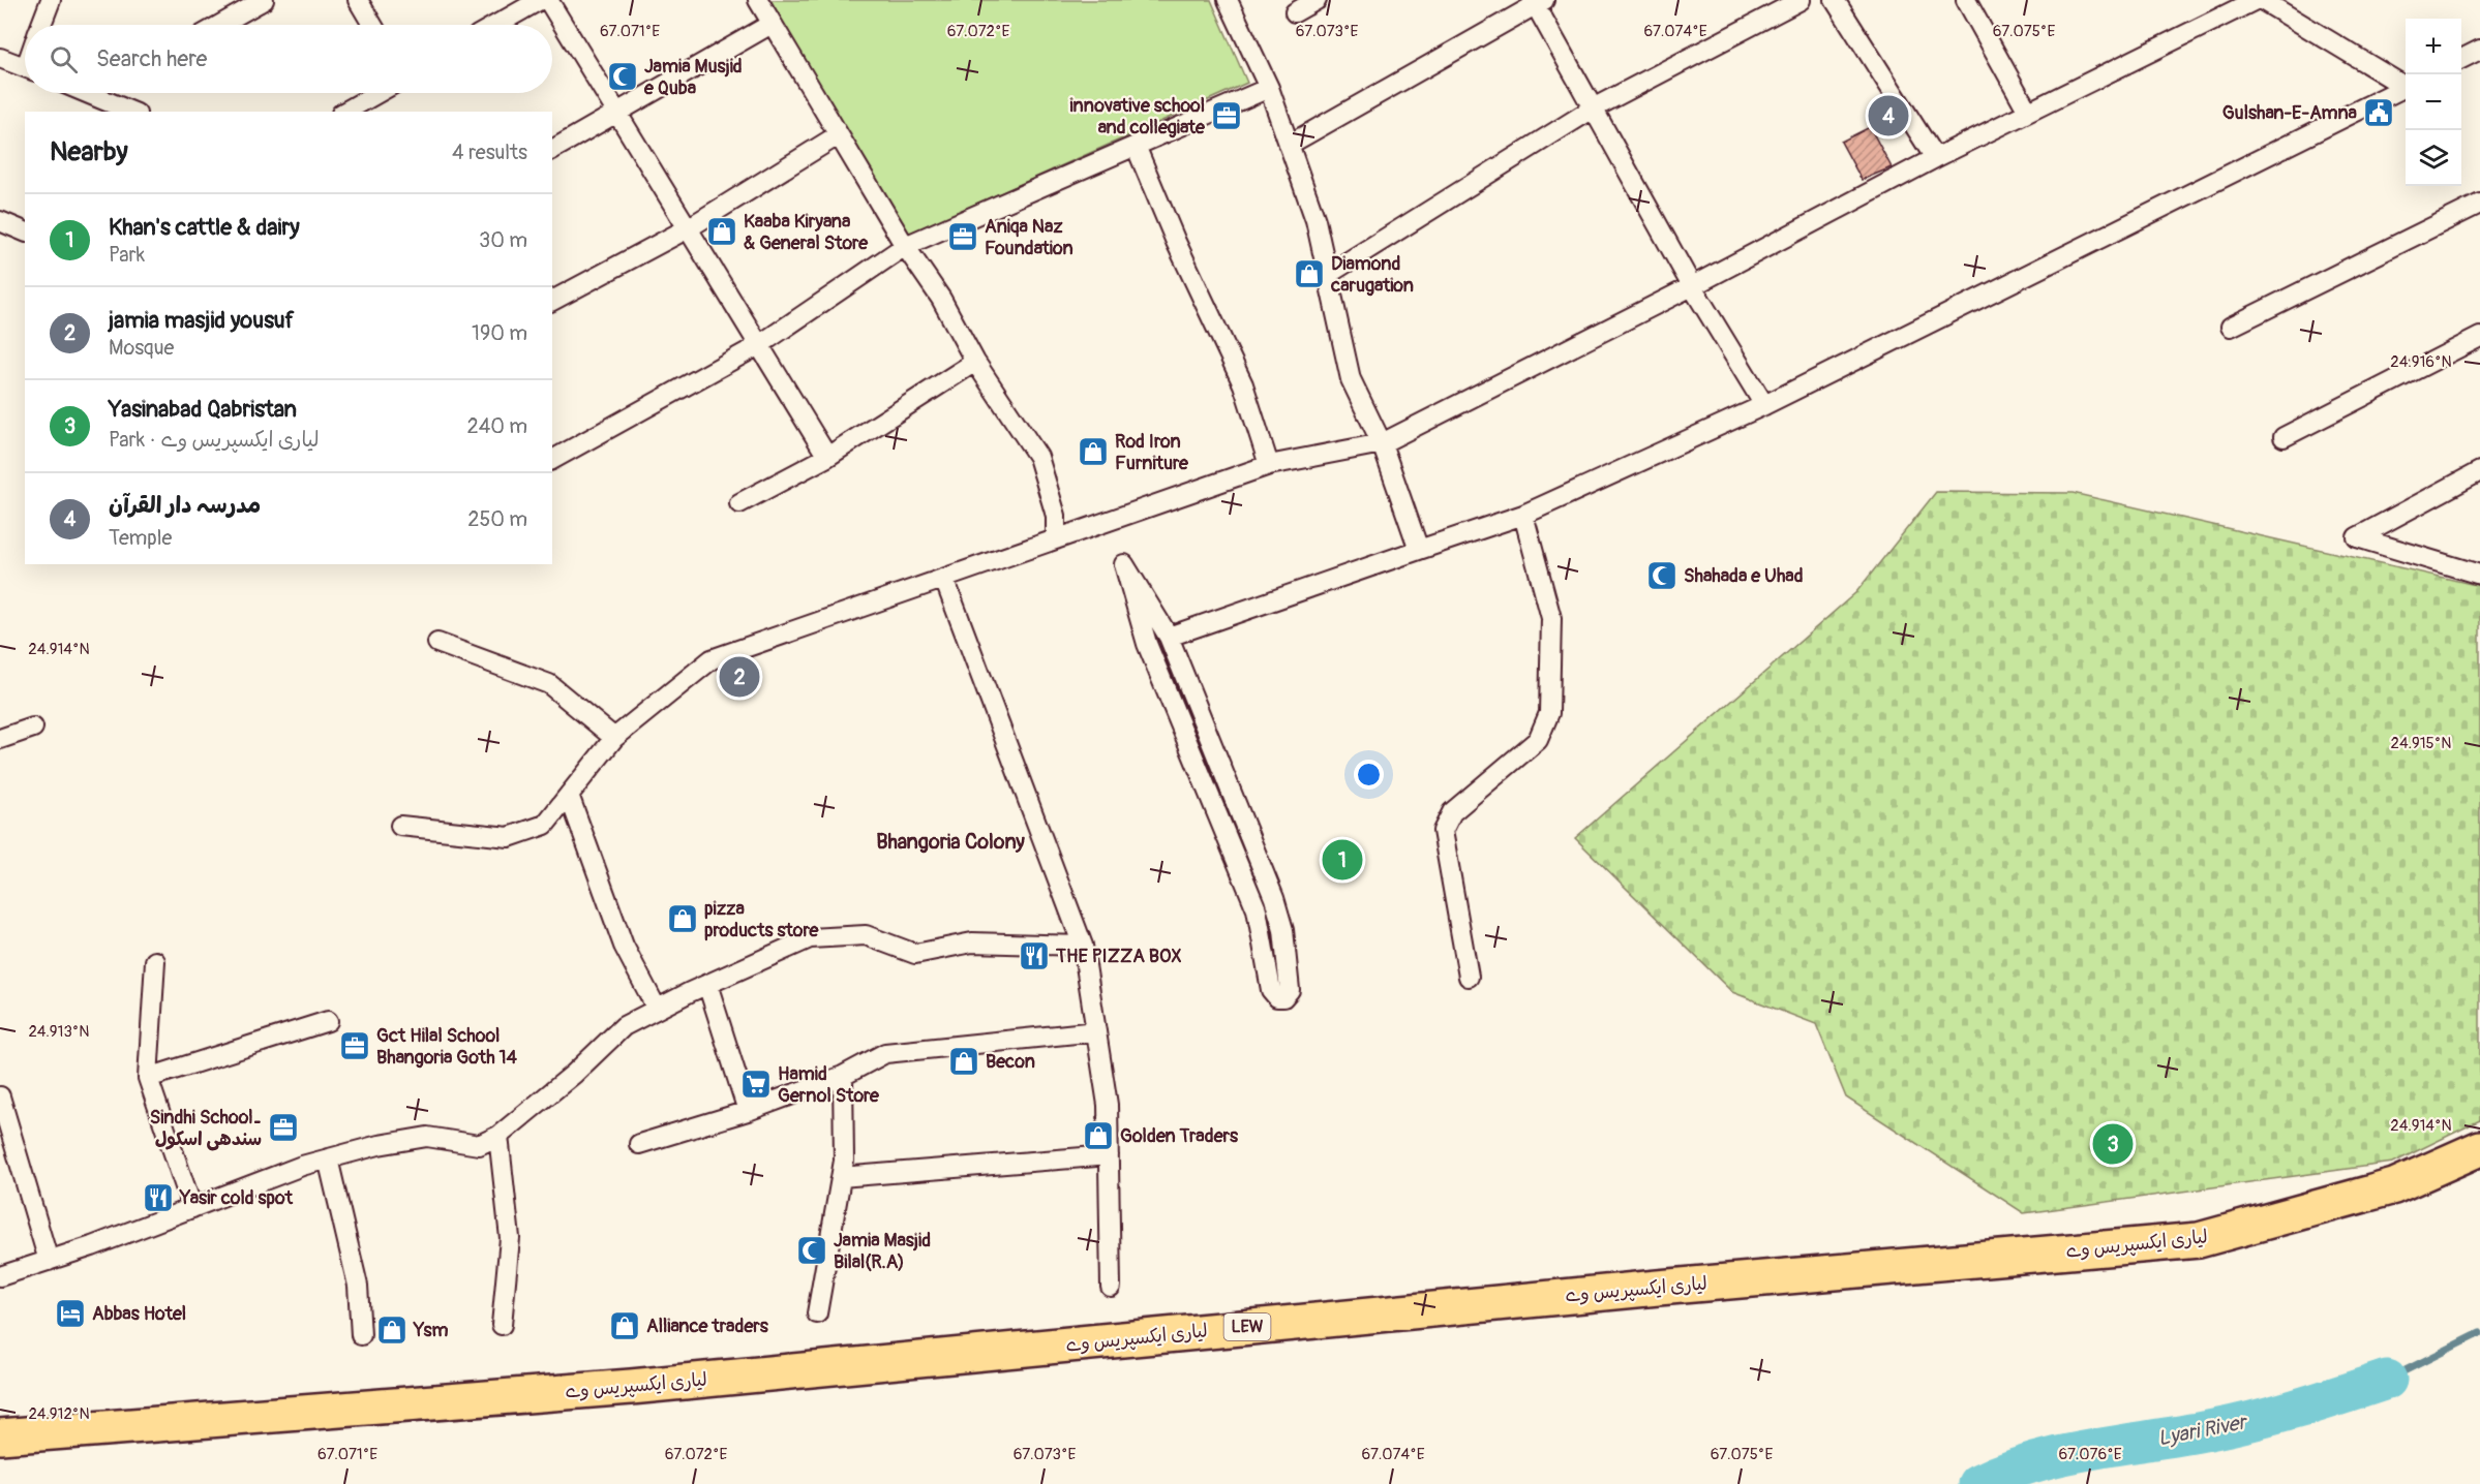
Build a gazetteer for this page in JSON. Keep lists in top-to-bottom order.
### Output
{
  "streets": {
    "highway": ["لیاری ایکسپریس وے", "LEW"]
  },
  "districts": ["Bhangoria Colony"],
  "water": ["Lyari River"],
  "places": {
    "mosque": ["Jamia Musjid e Quba", "Shahada e Uhad", "Jamia Masjid Bilal(R.A)"],
    "public building": ["Gulshan-E-Amna"],
    "office": [
      "innovative school and collegiate",
      "Aniqa Naz Foundation",
      "Gct Hilal School Bhangoria Goth 14",
      "Sindhi School۔ سندھی اسکول"
    ],
    "shop": [
      "Kaaba Kiryana & General Store",
      "Diamond carugation",
      "Rod Iron Furniture",
      "pizza products store",
      "Becon",
      "Golden Traders",
      "Alliance traders",
      "Ysm"
    ],
    "restaurant": ["THE PIZZA BOX", "Yasir cold spot"],
    "supermarket": ["Hamid Gernol Store"],
    "hotel": ["Abbas Hotel"]
  },
  "page": {
    "map_buttons": ["+", "−"],
    "search": "Search here",
    "pins": [
      "4",
      "2",
      "1",
      "3"
    ],
    "heading": ["Nearby", "4 results"],
    "list": [
      {
        "mark": "1",
        "name": "Khan's cattle & dairy",
        "note": "Park",
        "value": "30 m"
      },
      {
        "mark": "2",
        "name": "jamia masjid yousuf",
        "note": "Mosque",
        "value": "190 m"
      },
      {
        "mark": "3",
        "name": "Yasinabad Qabristan",
        "note": "Park · لیاری ایکسپریس وے",
        "value": "240 m"
      },
      {
        "mark": "4",
        "name": "مدرسہ دار القرآن",
        "note": "Temple",
        "value": "250 m"
      }
    ]
  },
  "coordinates": [
    "67.071°E",
    "67.072°E",
    "67.073°E",
    "67.074°E",
    "67.075°E",
    "24.916°N",
    "24.914°N",
    "24.915°N",
    "24.913°N",
    "24.912°N",
    "67.076°E"
  ]
}
